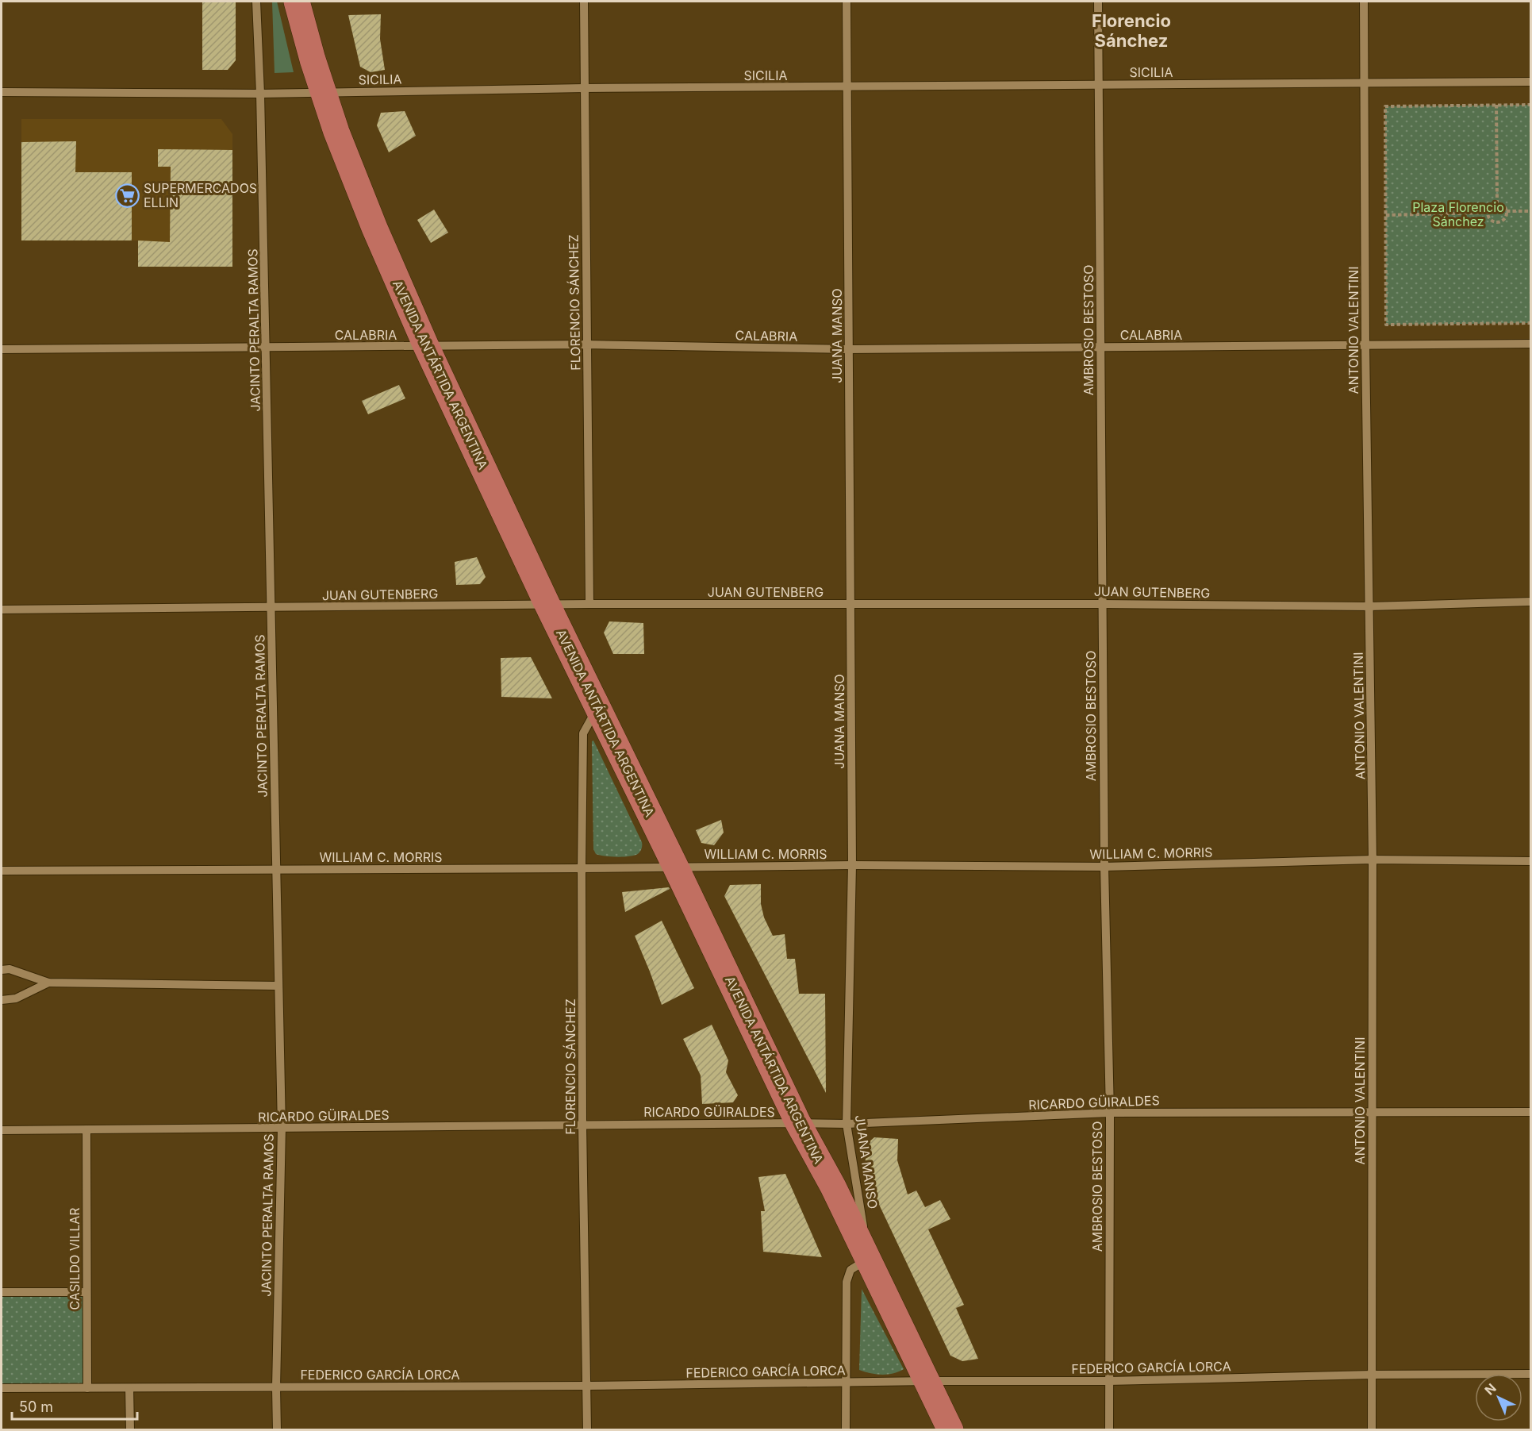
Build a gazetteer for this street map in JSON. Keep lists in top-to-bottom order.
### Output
{
  "streets": {
    "main road": ["AVENIDA ANTÁRTIDA ARGENTINA"],
    "street": [
      "SICILIA",
      "FLORENCIO SÁNCHEZ",
      "JACINTO PERALTA RAMOS",
      "AMBROSIO BESTOSO",
      "ANTONIO VALENTINI",
      "CALABRIA",
      "JUANA MANSO",
      "JUAN GUTENBERG",
      "WILLIAM C. MORRIS",
      "RICARDO GÜIRALDES",
      "CASILDO VILLAR",
      "FEDERICO GARCÍA LORCA"
    ]
  },
  "crossings": [
    ["SICILIA", "FLORENCIO SÁNCHEZ"],
    ["SICILIA", "JACINTO PERALTA RAMOS"],
    ["SICILIA", "AMBROSIO BESTOSO"],
    ["SICILIA", "ANTONIO VALENTINI"],
    ["SICILIA", "JUANA MANSO"],
    ["SICILIA", "AVENIDA ANTÁRTIDA ARGENTINA"],
    ["FLORENCIO SÁNCHEZ", "CALABRIA"],
    ["FLORENCIO SÁNCHEZ", "AVENIDA ANTÁRTIDA ARGENTINA"],
    ["FLORENCIO SÁNCHEZ", "JUAN GUTENBERG"],
    ["FLORENCIO SÁNCHEZ", "WILLIAM C. MORRIS"],
    ["FLORENCIO SÁNCHEZ", "RICARDO GÜIRALDES"],
    ["FLORENCIO SÁNCHEZ", "FEDERICO GARCÍA LORCA"],
    ["JACINTO PERALTA RAMOS", "CALABRIA"],
    ["JACINTO PERALTA RAMOS", "JUAN GUTENBERG"],
    ["JACINTO PERALTA RAMOS", "WILLIAM C. MORRIS"],
    ["JACINTO PERALTA RAMOS", "RICARDO GÜIRALDES"],
    ["JACINTO PERALTA RAMOS", "FEDERICO GARCÍA LORCA"],
    ["AMBROSIO BESTOSO", "CALABRIA"],
    ["AMBROSIO BESTOSO", "JUAN GUTENBERG"],
    ["AMBROSIO BESTOSO", "WILLIAM C. MORRIS"],
    ["AMBROSIO BESTOSO", "RICARDO GÜIRALDES"],
    ["AMBROSIO BESTOSO", "FEDERICO GARCÍA LORCA"],
    ["ANTONIO VALENTINI", "CALABRIA"],
    ["ANTONIO VALENTINI", "JUAN GUTENBERG"],
    ["ANTONIO VALENTINI", "WILLIAM C. MORRIS"],
    ["ANTONIO VALENTINI", "RICARDO GÜIRALDES"],
    ["ANTONIO VALENTINI", "FEDERICO GARCÍA LORCA"],
    ["CALABRIA", "JUANA MANSO"],
    ["CALABRIA", "AVENIDA ANTÁRTIDA ARGENTINA"],
    ["JUANA MANSO", "AVENIDA ANTÁRTIDA ARGENTINA"],
    ["JUANA MANSO", "JUAN GUTENBERG"],
    ["JUANA MANSO", "WILLIAM C. MORRIS"],
    ["JUANA MANSO", "RICARDO GÜIRALDES"],
    ["AVENIDA ANTÁRTIDA ARGENTINA", "JUAN GUTENBERG"],
    ["AVENIDA ANTÁRTIDA ARGENTINA", "WILLIAM C. MORRIS"],
    ["AVENIDA ANTÁRTIDA ARGENTINA", "RICARDO GÜIRALDES"],
    ["AVENIDA ANTÁRTIDA ARGENTINA", "FEDERICO GARCÍA LORCA"],
    ["RICARDO GÜIRALDES", "CASILDO VILLAR"],
    ["CASILDO VILLAR", "FEDERICO GARCÍA LORCA"]
  ],
  "districts": ["Florencio Sánchez"],
  "parks": ["Plaza Florencio Sánchez"],
  "places": {
    "supermarket": ["SUPERMERCADOS ELLIN"]
  },
  "scale_bar": "50 m",
  "north": "top left"
}
